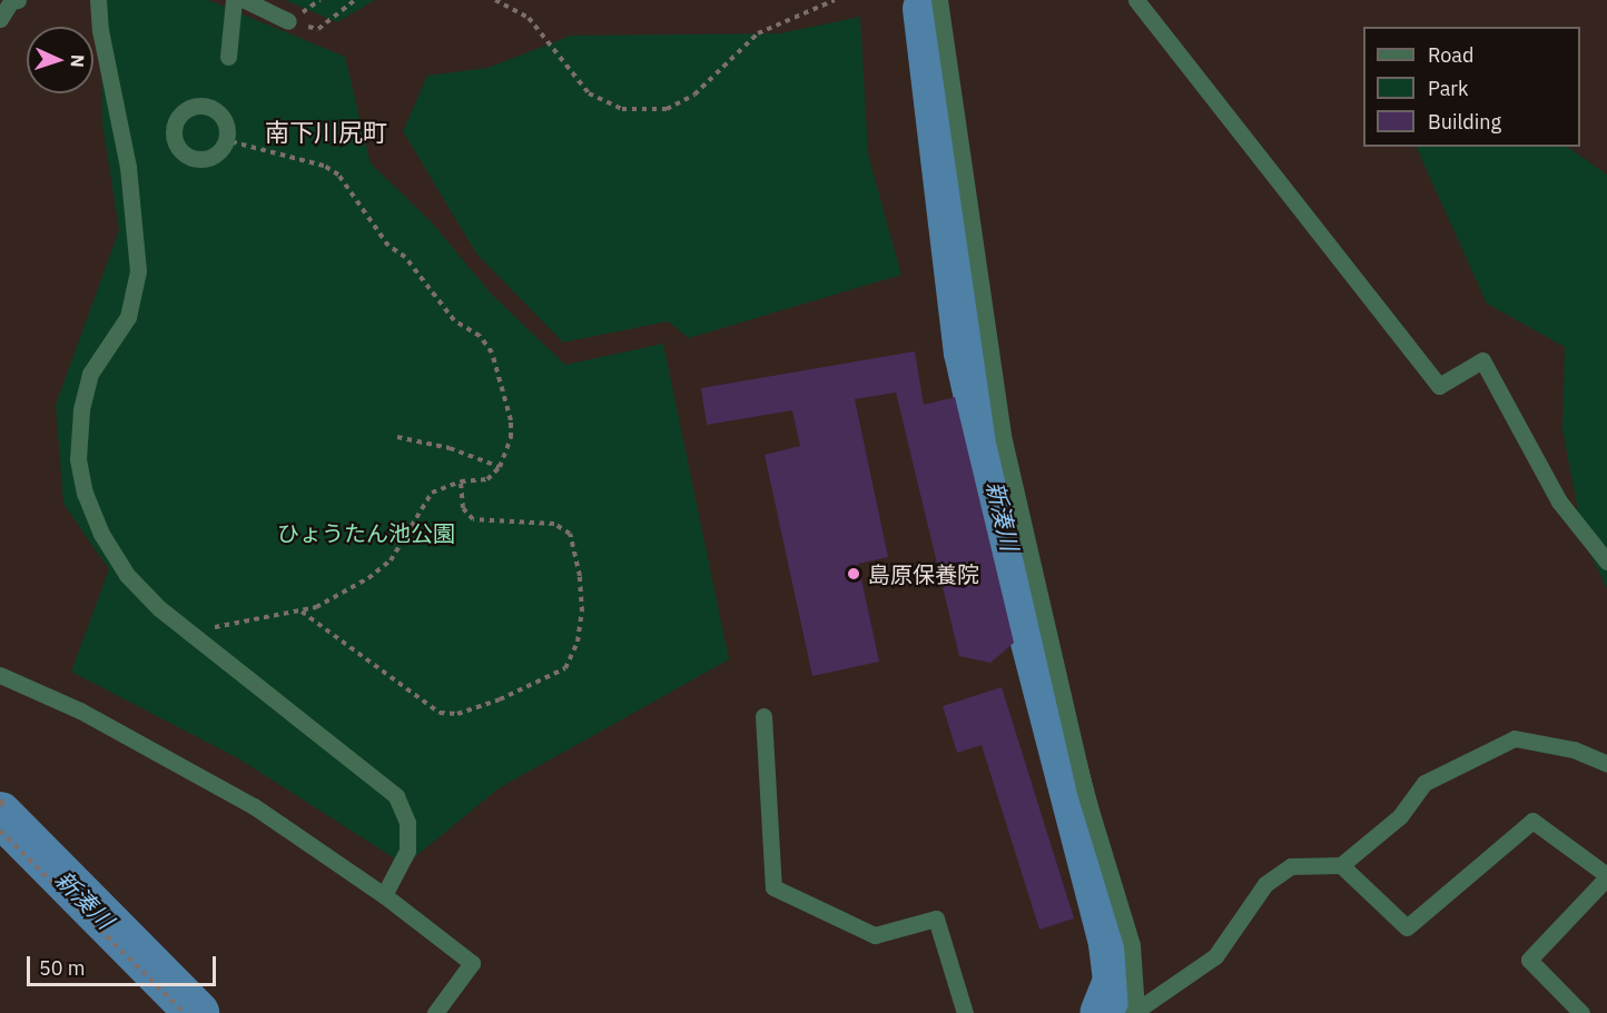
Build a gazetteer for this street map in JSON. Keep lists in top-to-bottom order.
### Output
{
  "districts": ["南下川尻町"],
  "water": ["新湊川"],
  "parks": ["ひょうたん池公園"],
  "places": ["島原保養院"],
  "legend": ["Road", "Park", "Building"],
  "scale_bar": "50 m",
  "north": "right"
}
